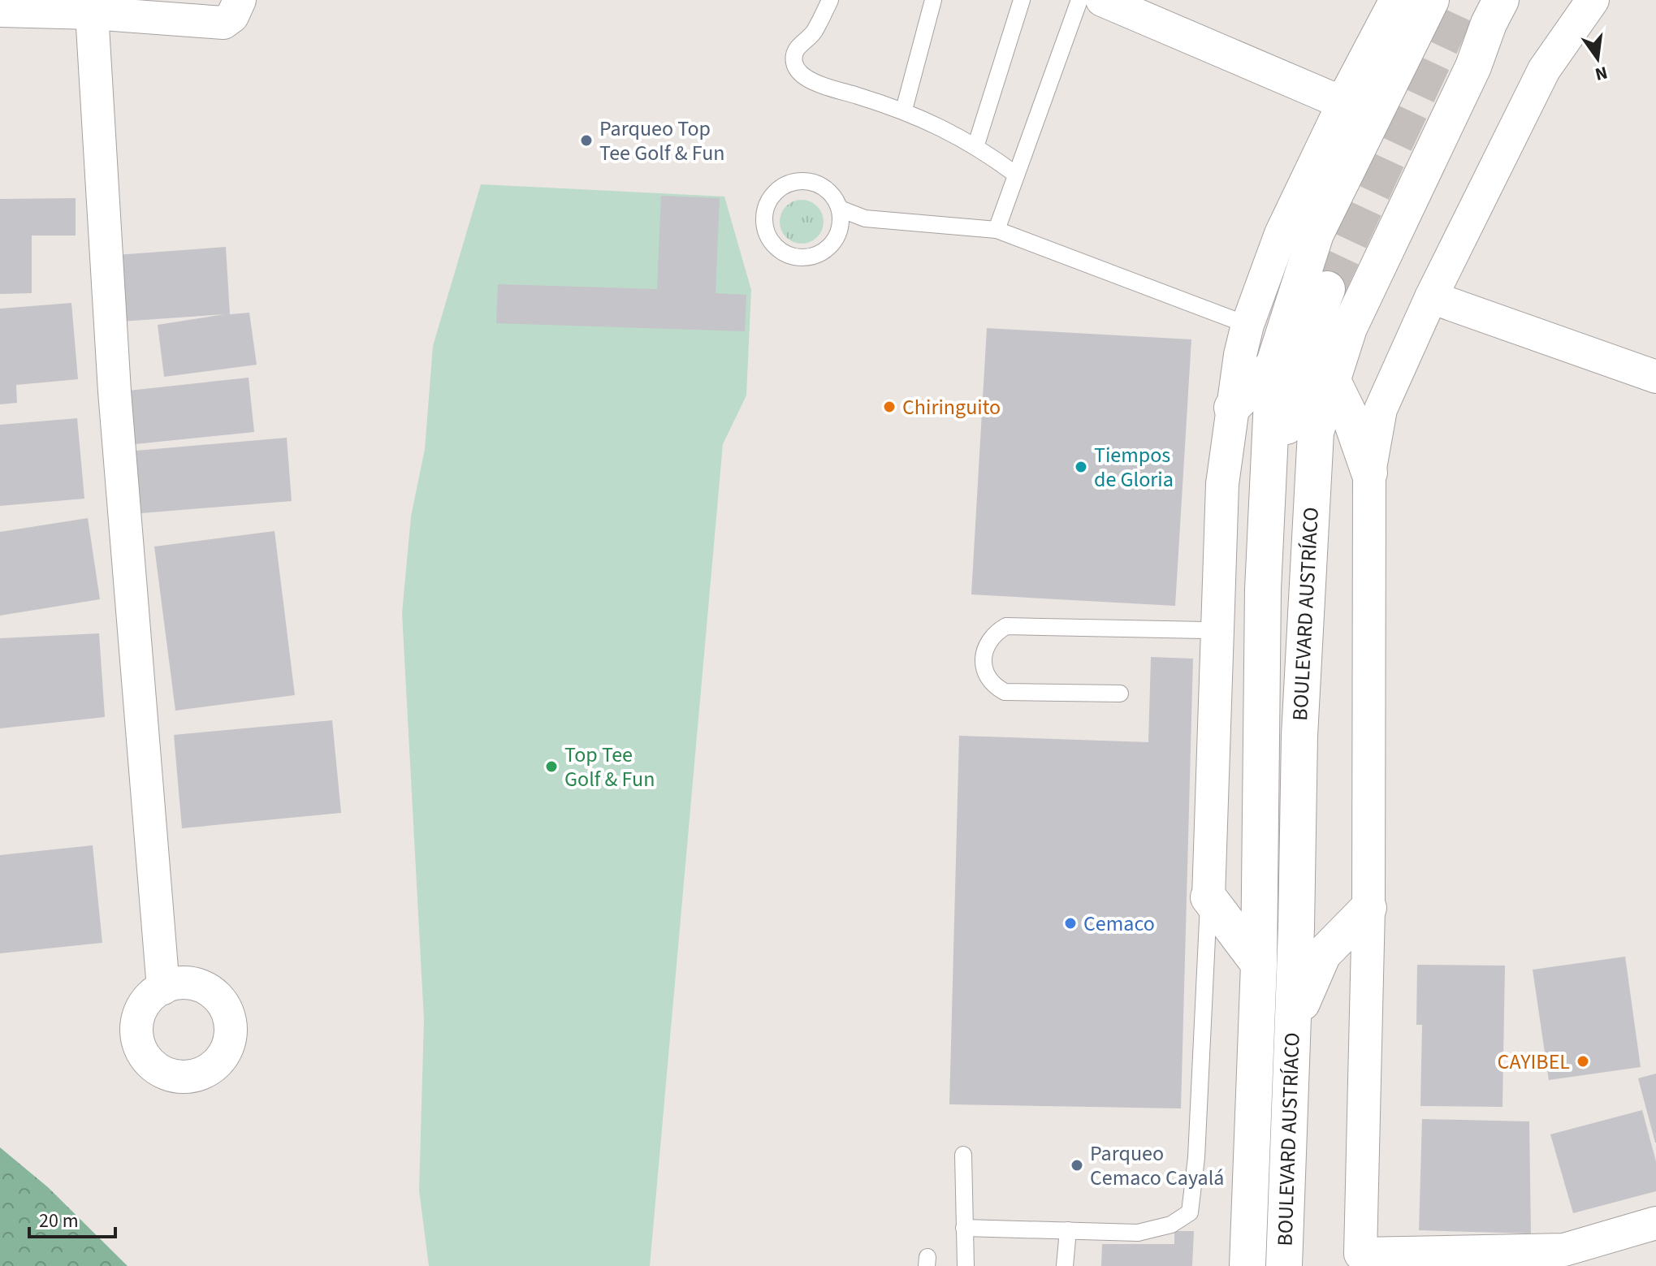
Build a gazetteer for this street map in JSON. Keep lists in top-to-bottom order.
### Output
{
  "streets": {
    "main road": ["BOULEVARD AUSTRÍACO"]
  },
  "places": [
    "Parqueo Top Tee Golf & Fun",
    "Chiringuito",
    "Tiempos de Gloria",
    "Top Tee Golf & Fun",
    "Cemaco",
    "CAYIBEL",
    "Parqueo Cemaco Cayalá"
  ],
  "scale_bar": "20 m",
  "north": "bottom"
}
